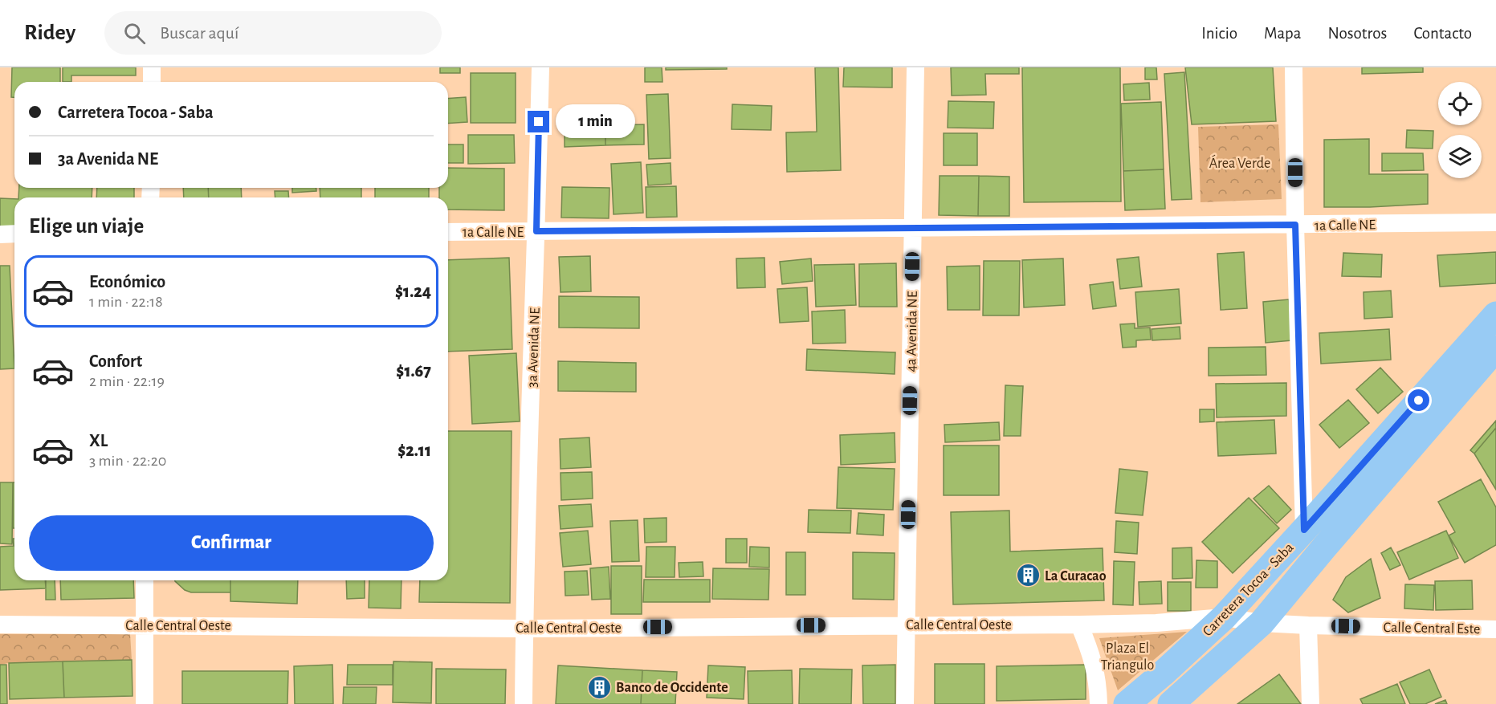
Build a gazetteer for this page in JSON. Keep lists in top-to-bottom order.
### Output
{
  "streets": {
    "main road": ["Carretera Tocoa - Saba"],
    "street": [
      "1a Calle NE",
      "4a Avenida NE",
      "3a Avenida NE",
      "Calle Central Oeste",
      "Calle Central Este"
    ]
  },
  "crossings": [
    ["1a Calle NE", "4a Avenida NE"],
    ["1a Calle NE", "3a Avenida NE"],
    ["4a Avenida NE", "Calle Central Oeste"],
    ["3a Avenida NE", "Calle Central Oeste"],
    ["Carretera Tocoa - Saba", "Calle Central Oeste"],
    ["Carretera Tocoa - Saba", "Calle Central Este"],
    ["Calle Central Oeste", "Calle Central Este"]
  ],
  "parks": ["Área Verde", "Plaza El Triangulo"],
  "places": {
    "building": ["La Curacao", "Banco de Occidente"]
  },
  "page": {
    "header": "Ridey",
    "search": "Buscar aquí",
    "nav": [
      "Inicio",
      "Mapa",
      "Nosotros",
      "Contacto"
    ],
    "banner": ["Carretera Tocoa - Saba", "3a Avenida NE"],
    "bubble": "1 min",
    "heading": "Elige un viaje",
    "list": [
      {
        "name": "Económico",
        "note": "1 min · 22:18",
        "value": "$1.24"
      },
      {
        "name": "Confort",
        "note": "2 min · 22:19",
        "value": "$1.67"
      },
      {
        "name": "XL",
        "note": "3 min · 22:20",
        "value": "$2.11"
      }
    ],
    "buttons": "Confirmar"
  }
}
